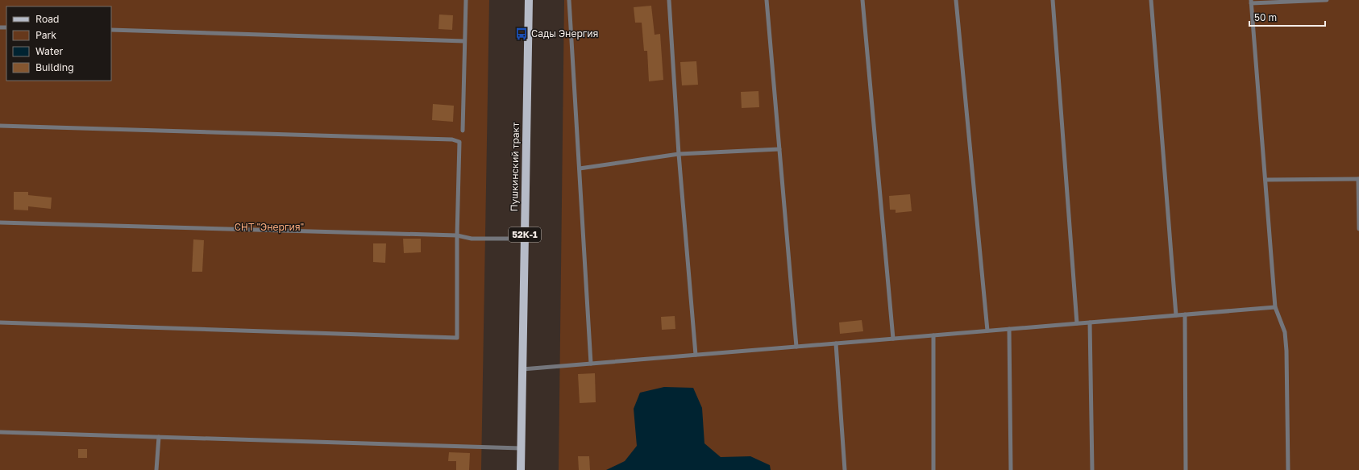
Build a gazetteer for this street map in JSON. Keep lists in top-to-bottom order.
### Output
{
  "streets": {
    "main road": ["Пушкинский тракт", "52К-1"]
  },
  "parks": ["СНТ \"Энергия\""],
  "places": {
    "bus stop": ["Сады Энергия"]
  },
  "legend": [
    "Road",
    "Park",
    "Water",
    "Building"
  ],
  "scale_bar": "50 m"
}
